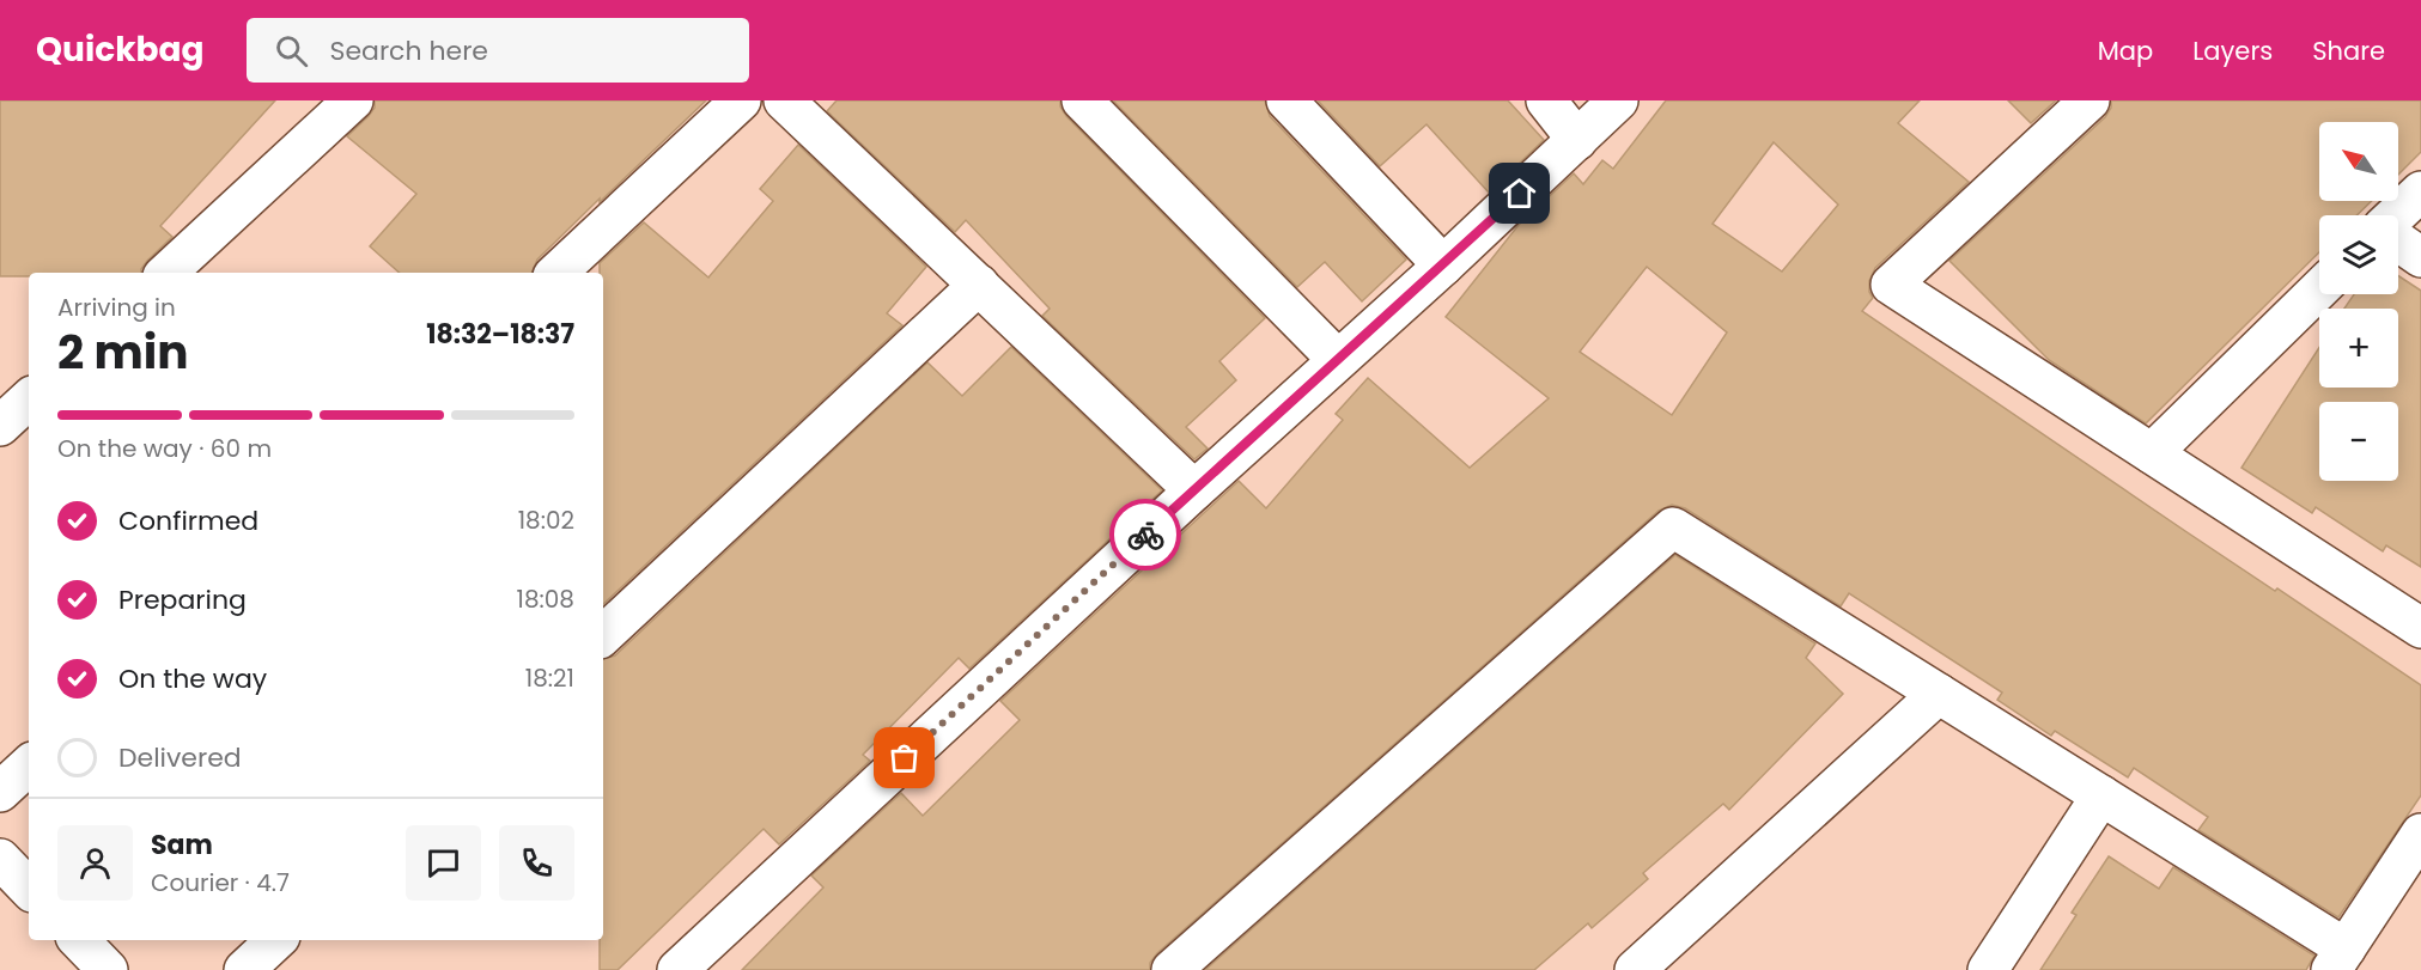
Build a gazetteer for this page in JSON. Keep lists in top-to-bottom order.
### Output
{
  "north": "top left",
  "page": {
    "header": "Quickbag",
    "search": "Search here",
    "nav": ["Map", "Layers", "Share"],
    "map_buttons": ["+", "−"],
    "heading": ["2 min", "Arriving in", "18:32–18:37"],
    "panel": ["Sam", "Courier · 4.7"],
    "bar": "On the way · 60 m",
    "list": [
      ["Confirmed", "18:02"],
      ["Preparing", "18:08"],
      ["On the way", "18:21"],
      "Delivered"
    ]
  }
}
